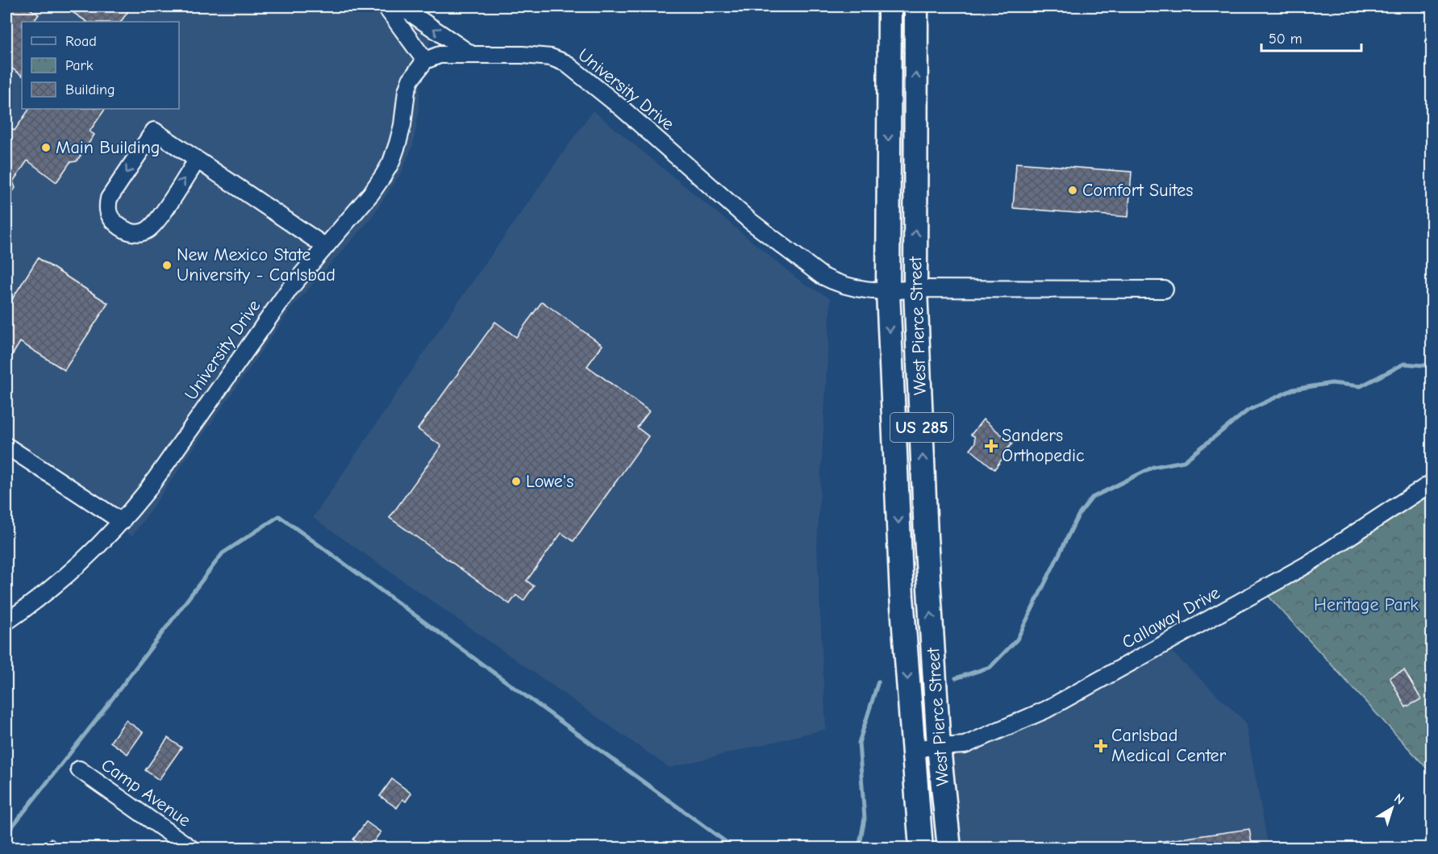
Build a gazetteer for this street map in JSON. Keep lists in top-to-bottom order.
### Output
{
  "streets": {
    "highway": ["West Pierce Street", "US 285"],
    "street": ["University Drive", "Callaway Drive", "Camp Avenue"]
  },
  "crossings": [
    ["University Drive", "West Pierce Street"],
    ["West Pierce Street", "Callaway Drive"]
  ],
  "parks": ["Heritage Park"],
  "places": {
    "other": [
      "Main Building",
      "Comfort Suites",
      "New Mexico State University - Carlsbad",
      "Lowe's"
    ],
    "health": ["Sanders Orthopedic", "Carlsbad Medical Center"]
  },
  "legend": ["Road", "Park", "Building"],
  "scale_bar": "50 m",
  "north": "top right"
}
